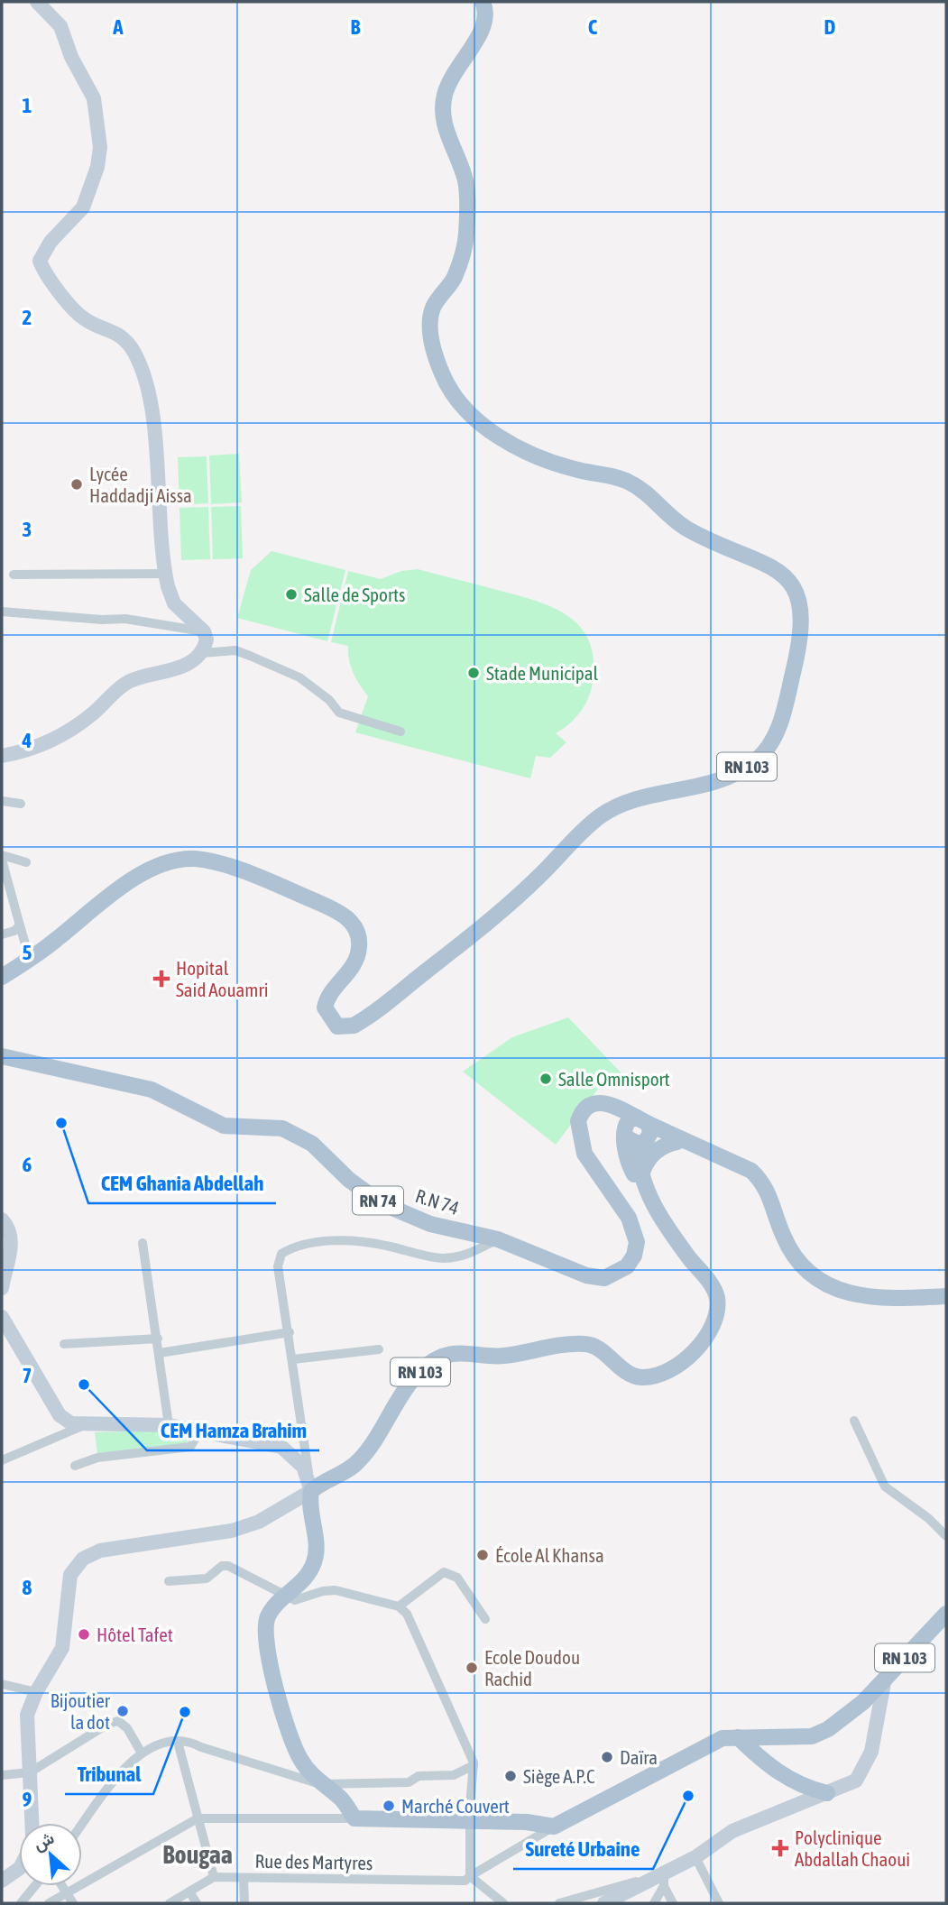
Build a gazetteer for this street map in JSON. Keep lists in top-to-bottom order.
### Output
{
  "streets": {
    "main road": ["RN 103", "RN 74", "R.N 74"],
    "street": ["Rue des Martyres"]
  },
  "crossings": [
    ["RN 103", "R.N 74"]
  ],
  "districts": ["Bougaa"],
  "places": {
    "other": [
      "Lycée Haddadji Aissa",
      "Salle de Sports",
      "Stade Municipal",
      "Salle Omnisport",
      "CEM Ghania Abdellah",
      "CEM Hamza Brahim",
      "École Al Khansa",
      "Hôtel Tafet",
      "Ecole Doudou Rachid",
      "Bijoutier la dot",
      "Tribunal",
      "Daïra",
      "Siège A.P.C",
      "Sureté Urbaine",
      "Marché Couvert"
    ],
    "health": ["Hopital Said Aouamri", "Polyclinique Abdallah Chaoui"]
  },
  "north": "top left",
  "grid": {
    "columns": [
      "A",
      "B",
      "C",
      "D"
    ],
    "rows": [
      "1",
      "2",
      "3",
      "4",
      "5",
      "6",
      "7",
      "8",
      "9"
    ]
  }
}
